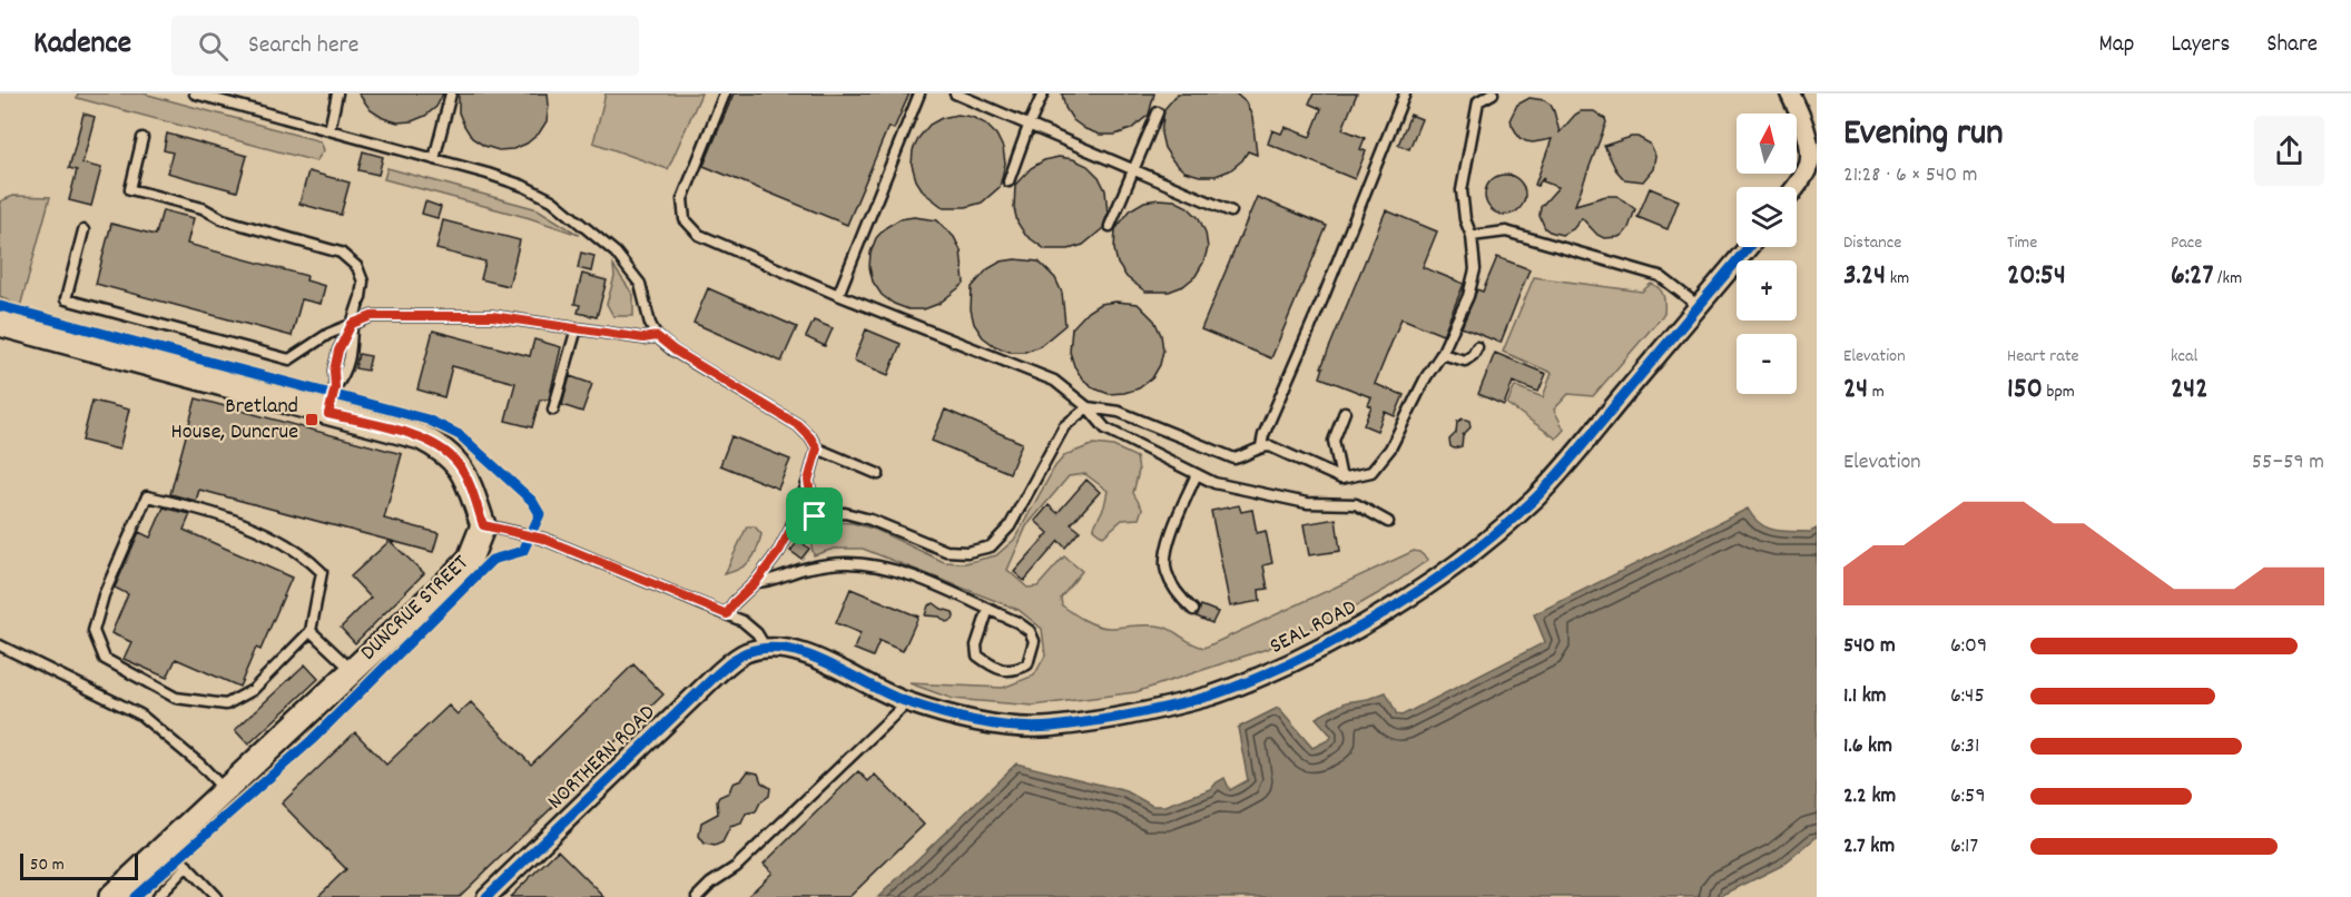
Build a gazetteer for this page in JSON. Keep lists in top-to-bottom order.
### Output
{
  "streets": {
    "street": ["DUNCRUE STREET", "SEAL ROAD", "NORTHERN ROAD"]
  },
  "crossings": [
    ["SEAL ROAD", "NORTHERN ROAD"]
  ],
  "places": {
    "transit": ["Bretland House, Duncrue"]
  },
  "scale_bar": "50 m",
  "north": "top",
  "page": {
    "header": "Kadence",
    "search": "Search here",
    "nav": ["Map", "Layers", "Share"],
    "heading": ["Evening run", "21:28 · 6 × 540 m"],
    "map_buttons": ["+", "−"],
    "stats": [
      ["Distance", "3.24 km"],
      ["Time", "20:54"],
      ["Pace", "6:27 /km"],
      ["Elevation", "24 m"],
      ["Heart rate", "150 bpm"],
      ["kcal", "242"]
    ],
    "chart": ["Elevation", "55–59 m"],
    "list": [
      {
        "name": "540 m",
        "note": "6:09"
      },
      {
        "name": "1.1 km",
        "note": "6:45"
      },
      {
        "name": "1.6 km",
        "note": "6:31"
      },
      {
        "name": "2.2 km",
        "note": "6:59"
      },
      {
        "name": "2.7 km",
        "note": "6:17"
      }
    ],
    "scale": "50 m"
  }
}
